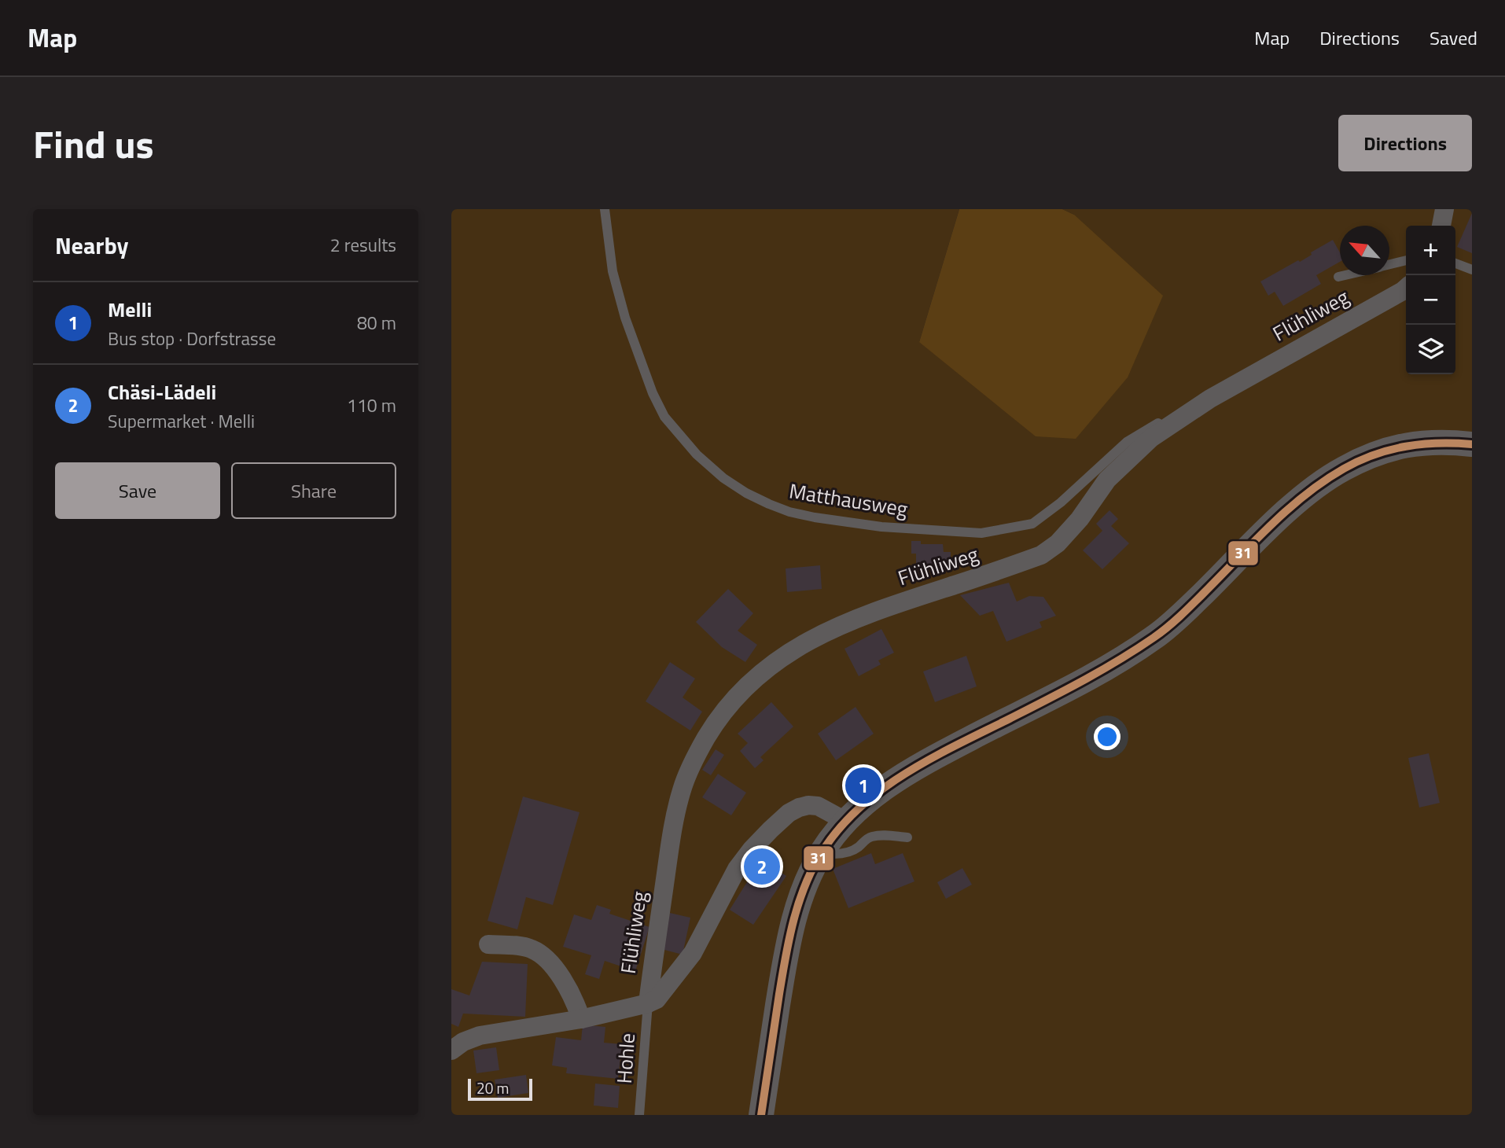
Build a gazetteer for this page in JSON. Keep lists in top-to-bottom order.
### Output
{
  "streets": {
    "street": ["Flühliweg"],
    "lane": ["Matthausweg", "Hohle"]
  },
  "crossings": [
    ["Flühliweg", "Matthausweg"],
    ["Flühliweg", "Hohle"]
  ],
  "lines": ["transit line 31"],
  "scale_bar": "20 m",
  "north": "top left",
  "page": {
    "header": "Map",
    "nav": ["Map", "Directions", "Saved"],
    "title": "Find us",
    "buttons": [
      "Directions",
      ["Save", "Share"]
    ],
    "heading": ["Nearby", "2 results"],
    "map_buttons": ["+", "−"],
    "list": [
      {
        "mark": "1",
        "name": "Melli",
        "note": "Bus stop · Dorfstrasse",
        "value": "80 m"
      },
      {
        "mark": "2",
        "name": "Chäsi-Lädeli",
        "note": "Supermarket · Melli",
        "value": "110 m"
      }
    ],
    "pins": ["1", "2"],
    "scale": "20 m"
  }
}
